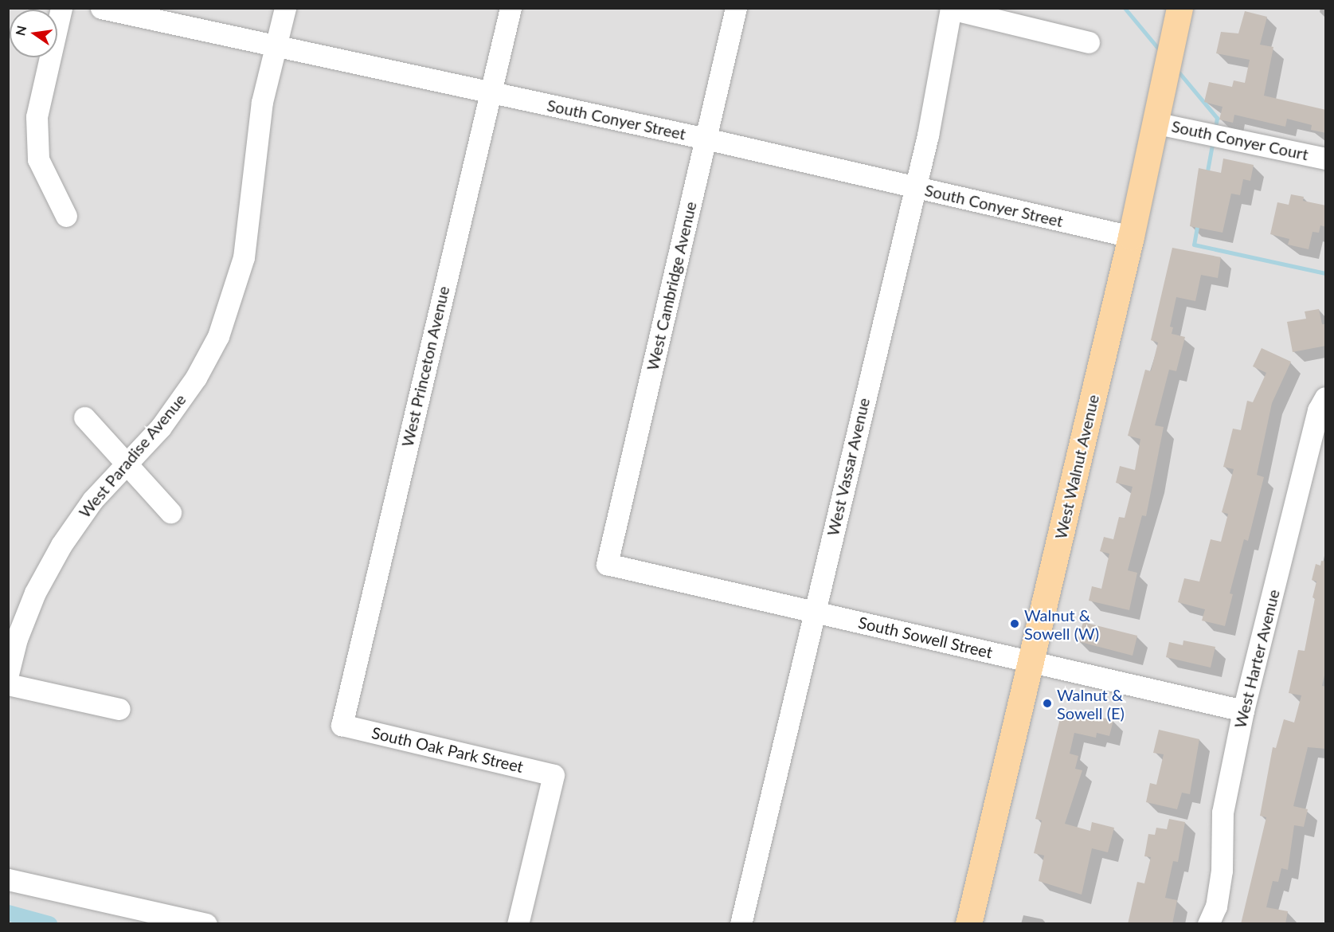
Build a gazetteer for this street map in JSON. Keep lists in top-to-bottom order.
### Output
{
  "streets": {
    "main road": ["West Walnut Avenue"],
    "street": [
      "South Conyer Street",
      "South Conyer Court",
      "West Cambridge Avenue",
      "West Princeton Avenue",
      "West Paradise Avenue",
      "West Vassar Avenue",
      "South Sowell Street",
      "West Harter Avenue",
      "South Oak Park Street"
    ]
  },
  "crossings": [
    ["South Conyer Street", "West Cambridge Avenue"],
    ["South Conyer Street", "West Princeton Avenue"],
    ["South Conyer Street", "West Paradise Avenue"],
    ["South Conyer Street", "West Vassar Avenue"],
    ["South Conyer Street", "West Walnut Avenue"],
    ["South Conyer Court", "West Walnut Avenue"],
    ["West Cambridge Avenue", "South Sowell Street"],
    ["West Princeton Avenue", "South Oak Park Street"],
    ["West Vassar Avenue", "South Sowell Street"],
    ["West Walnut Avenue", "South Sowell Street"],
    ["South Sowell Street", "West Harter Avenue"]
  ],
  "places": ["Walnut & Sowell (W)", "Walnut & Sowell (E)"],
  "north": "left"
}
